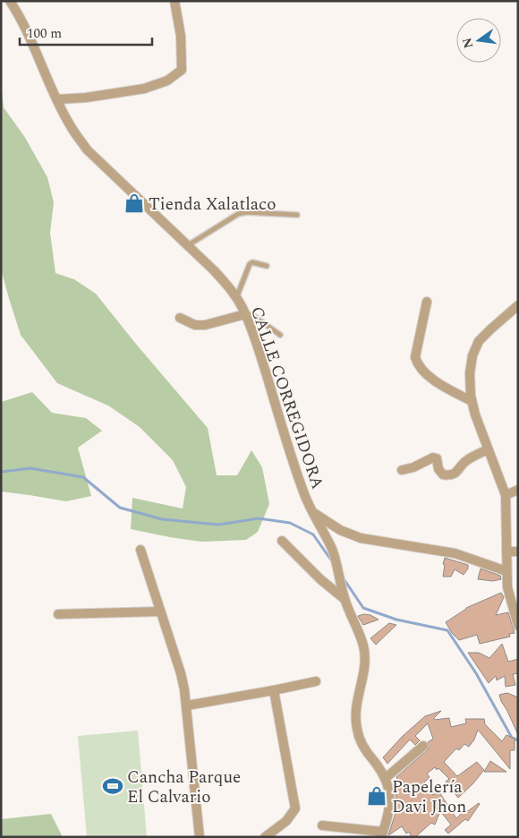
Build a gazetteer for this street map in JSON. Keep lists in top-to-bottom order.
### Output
{
  "streets": {
    "street": ["CALLE CORREGIDORA"]
  },
  "places": {
    "shop": ["Tienda Xalatlaco", "Papelería Davi Jhon"],
    "sports": ["Cancha Parque El Calvario"]
  },
  "scale_bar": "100 m",
  "north": "left"
}
